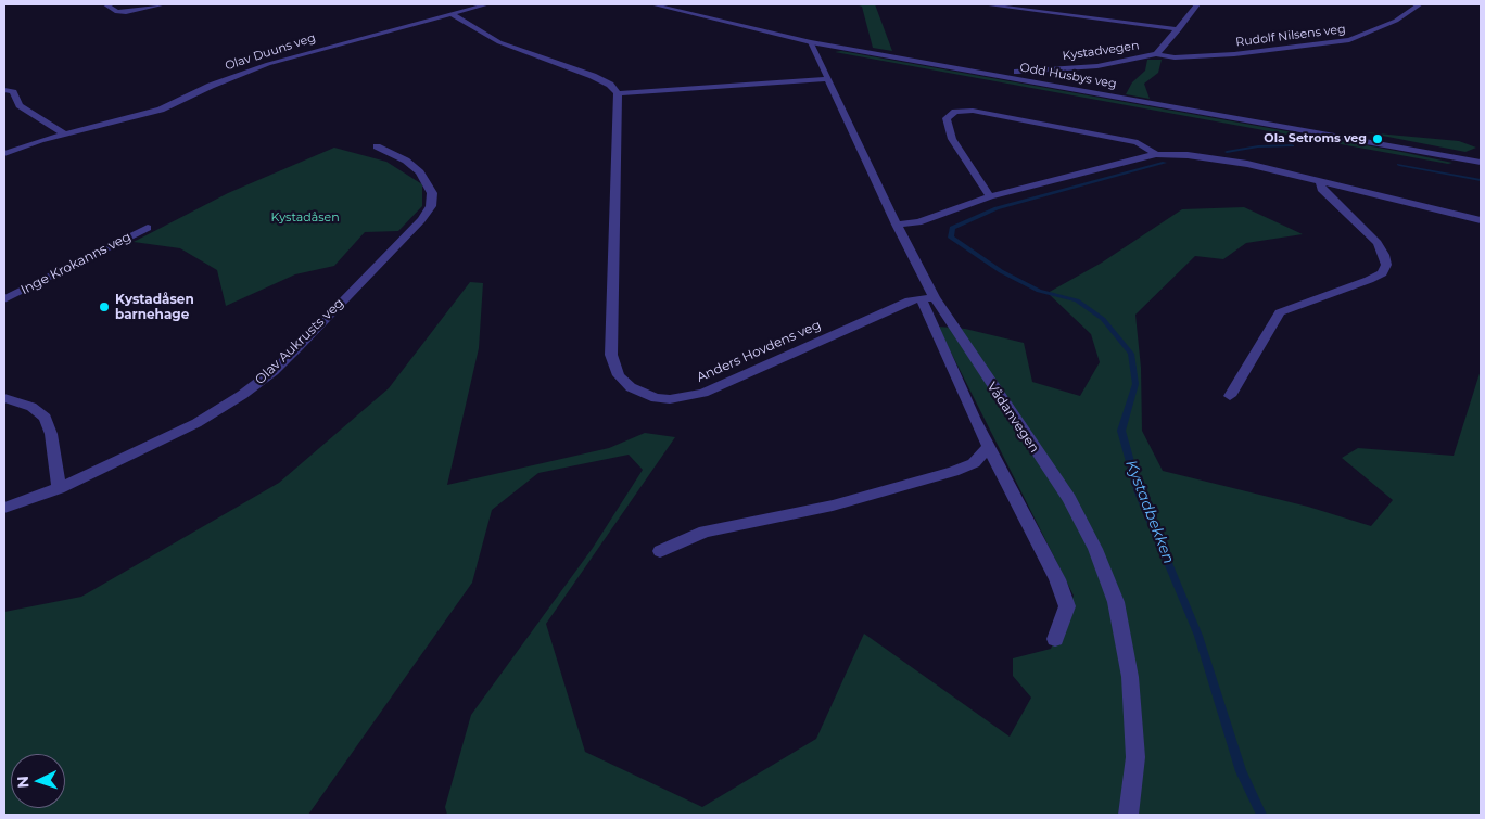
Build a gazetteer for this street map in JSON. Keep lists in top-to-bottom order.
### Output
{
  "streets": {
    "street": [
      "Rudolf Nilsens veg",
      "Kystadvegen",
      "Olav Duuns veg",
      "Odd Husbys veg",
      "Inge Krokanns veg",
      "Olav Aukrusts veg",
      "Anders Hovdens veg",
      "Vådanvegen"
    ]
  },
  "crossings": [
    ["Rudolf Nilsens veg", "Kystadvegen"],
    ["Odd Husbys veg", "Vådanvegen"],
    ["Anders Hovdens veg", "Vådanvegen"]
  ],
  "water": ["Kystadbekken"],
  "parks": ["Kystadåsen"],
  "places": ["Ola Setroms veg", "Kystadåsen barnehage"],
  "north": "left"
}
